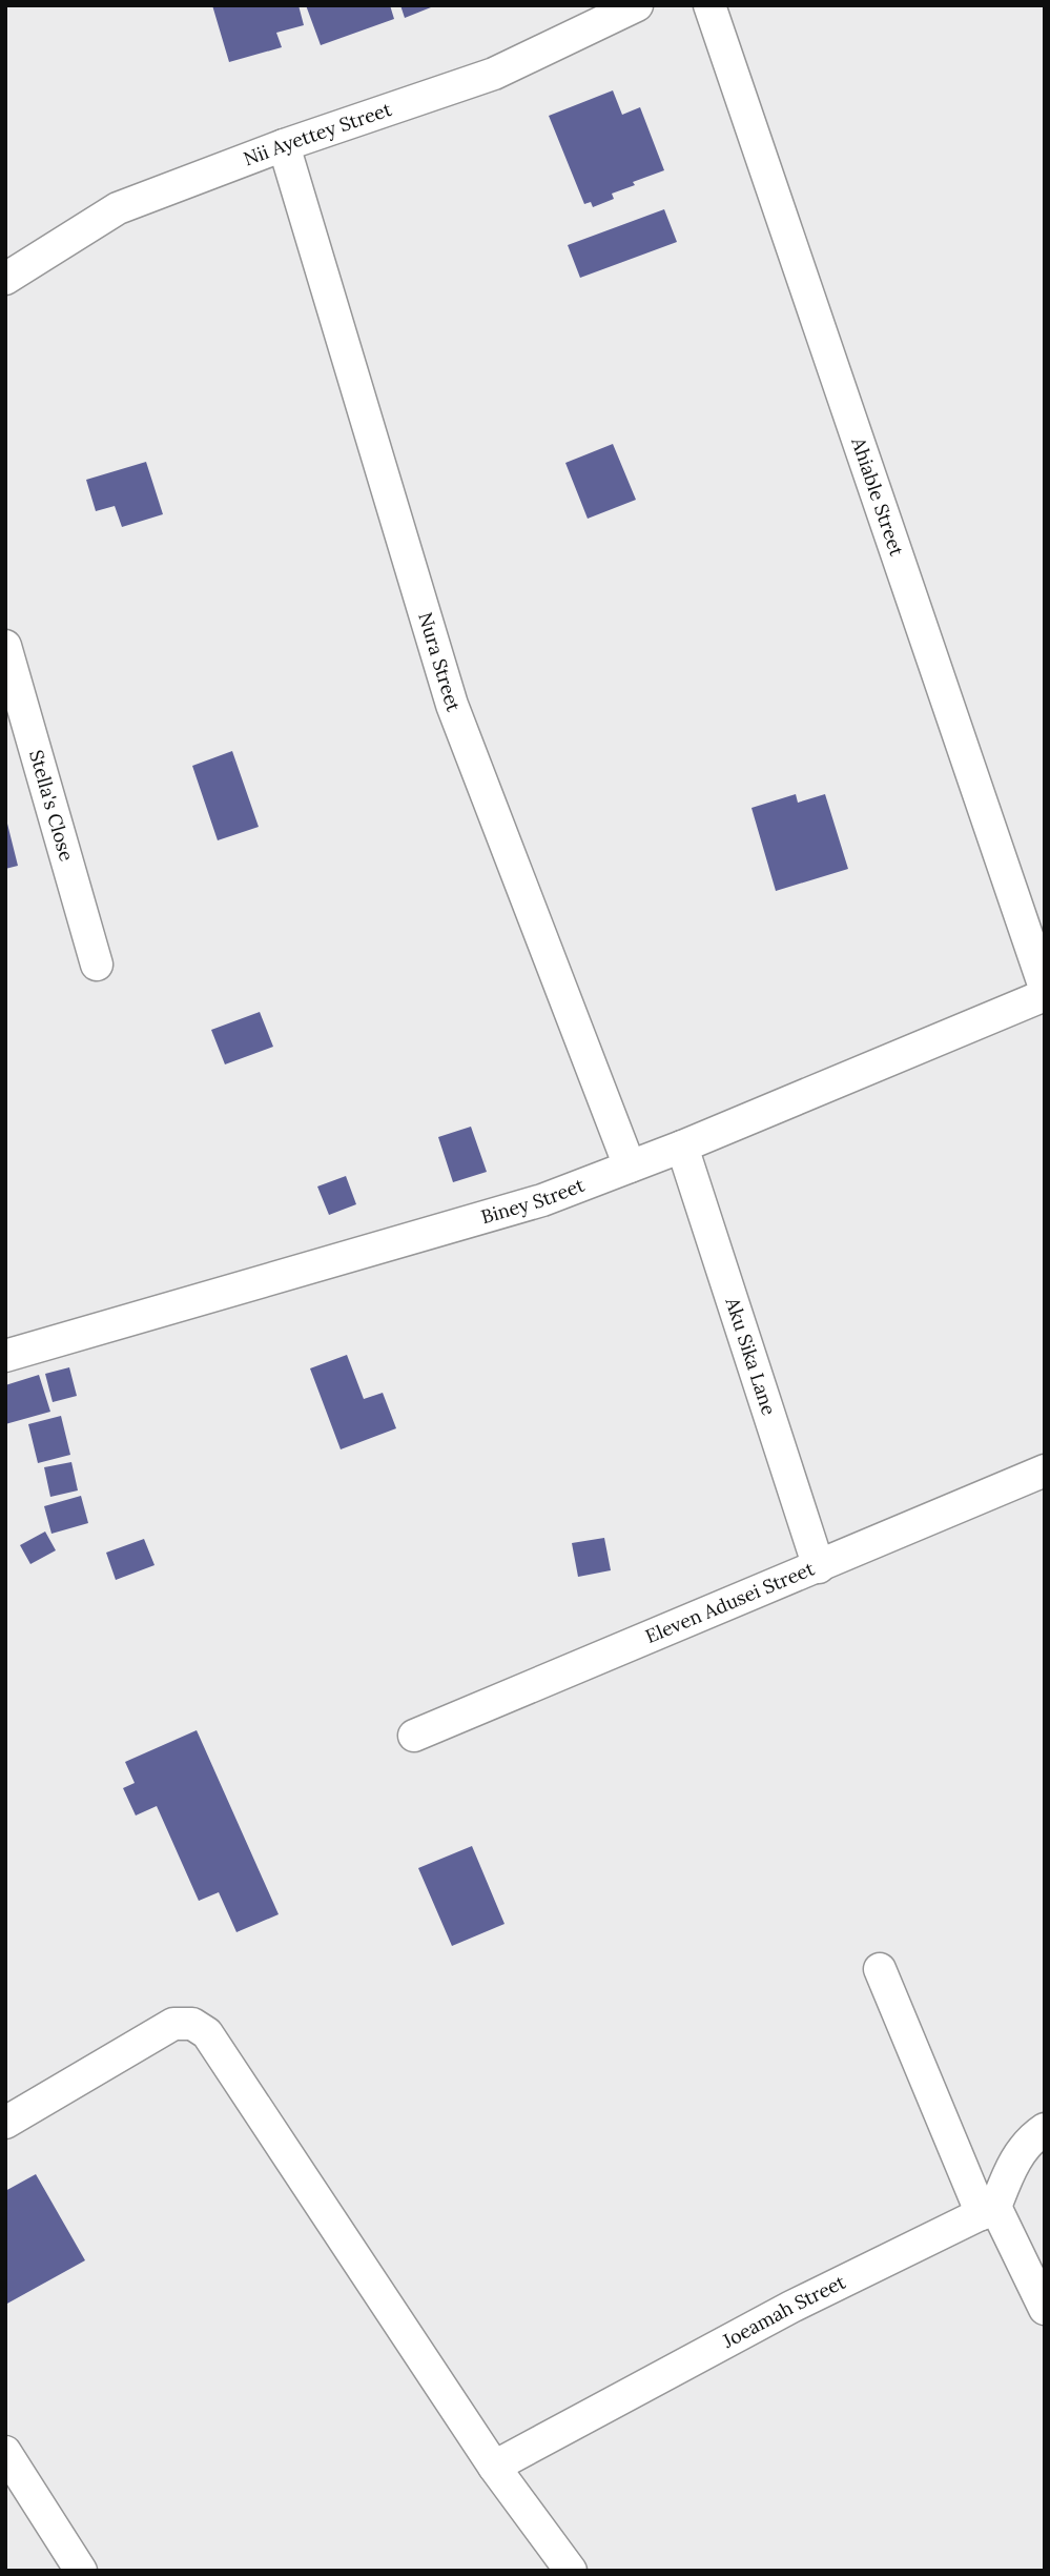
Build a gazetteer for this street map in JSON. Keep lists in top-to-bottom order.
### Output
{
  "streets": {
    "street": [
      "Nii Ayettey Street",
      "Ahiable Street",
      "Nura Street",
      "Stella's Close",
      "Biney Street",
      "Aku Sika Lane",
      "Eleven Adusei Street",
      "Joeamah Street"
    ]
  },
  "crossings": [
    ["Nii Ayettey Street", "Nura Street"],
    ["Nura Street", "Biney Street"],
    ["Biney Street", "Aku Sika Lane"],
    ["Aku Sika Lane", "Eleven Adusei Street"]
  ]
}
